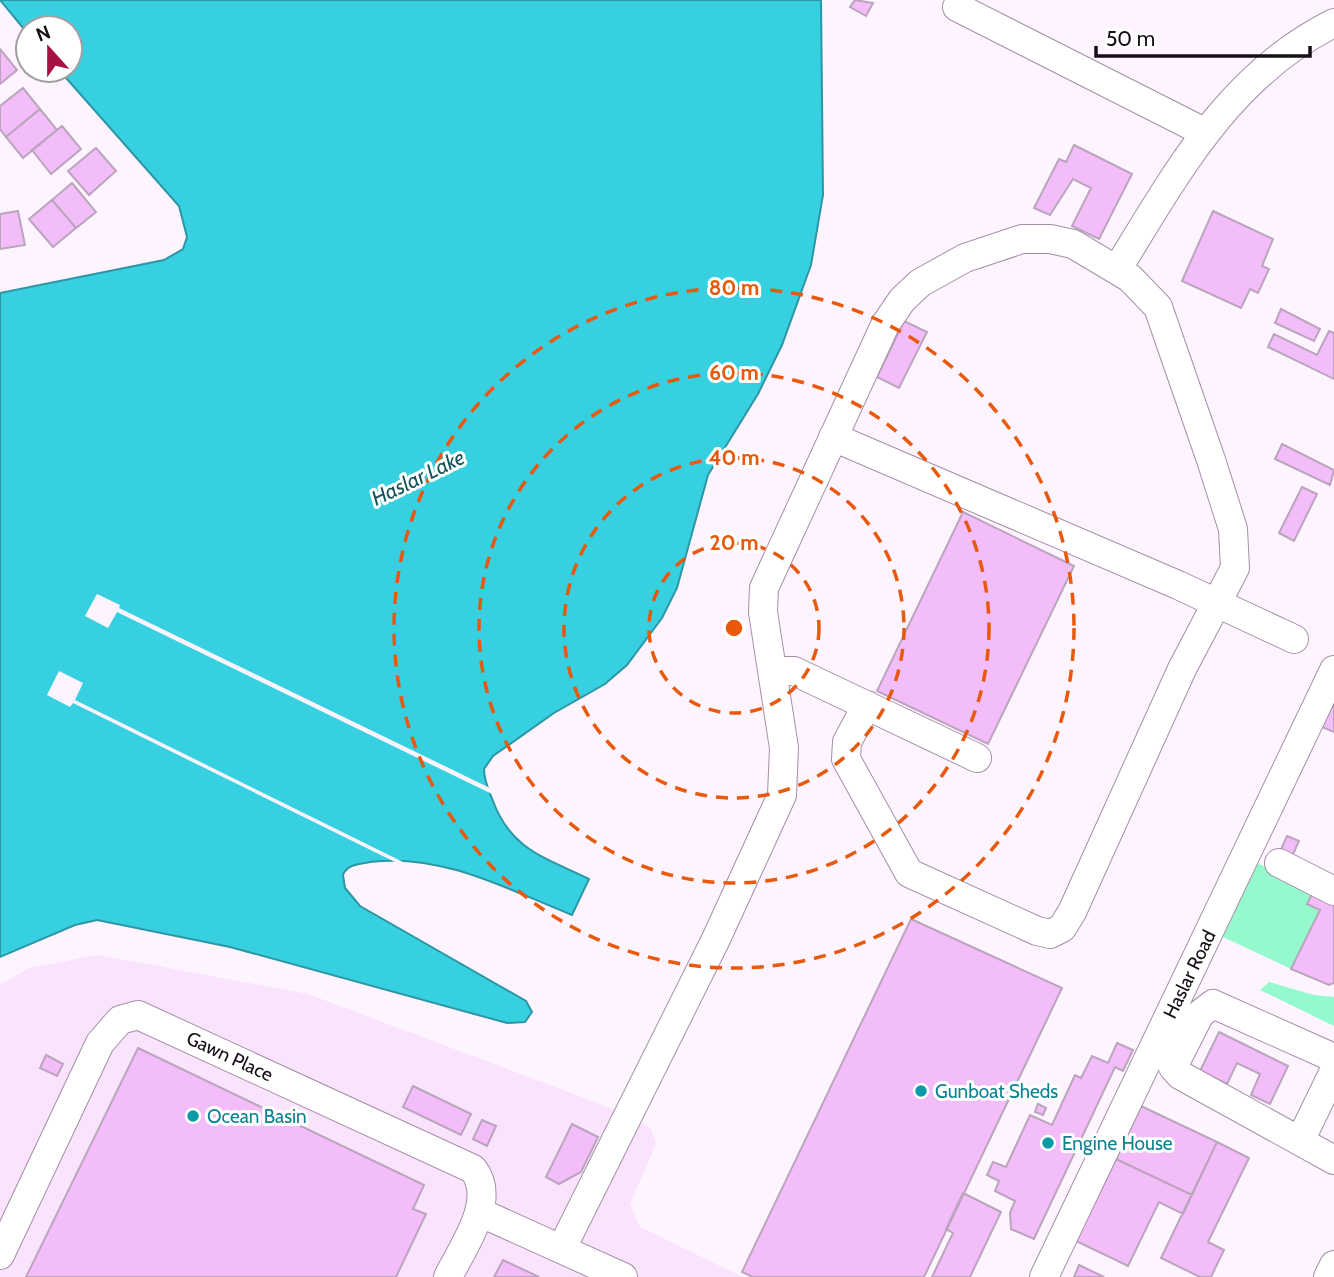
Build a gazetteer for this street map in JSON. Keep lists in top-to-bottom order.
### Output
{
  "streets": {
    "street": ["Haslar Road", "Gawn Place"]
  },
  "water": ["Haslar Lake"],
  "places": ["Gunboat Sheds", "Ocean Basin", "Engine House"],
  "scale_bar": "50 m",
  "north": "top",
  "rings": [
    "80 m",
    "60 m",
    "40 m",
    "20 m"
  ]
}
